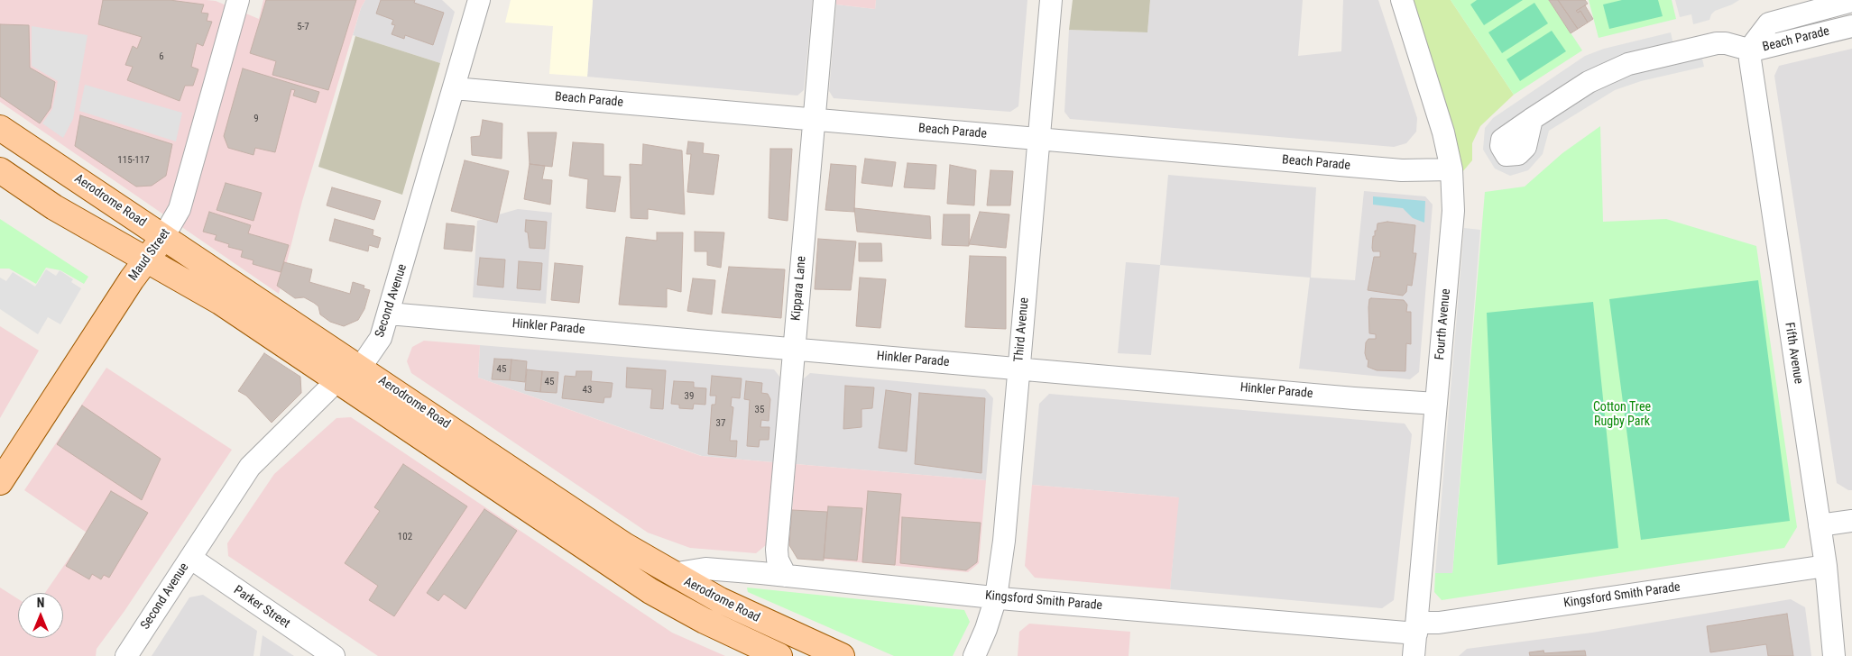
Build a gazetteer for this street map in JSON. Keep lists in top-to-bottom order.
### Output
{
  "streets": {
    "main road": ["Aerodrome Road", "Maud Street"],
    "street": [
      "Beach Parade",
      "Kippara Lane",
      "Second Avenue",
      "Fourth Avenue",
      "Hinkler Parade",
      "Third Avenue",
      "Fifth Avenue",
      "Kingsford Smith Parade",
      "Parker Street"
    ]
  },
  "crossings": [
    ["Beach Parade", "Kippara Lane"],
    ["Beach Parade", "Second Avenue"],
    ["Beach Parade", "Fourth Avenue"],
    ["Beach Parade", "Third Avenue"],
    ["Beach Parade", "Fifth Avenue"],
    ["Aerodrome Road", "Maud Street"],
    ["Aerodrome Road", "Second Avenue"],
    ["Aerodrome Road", "Kingsford Smith Parade"],
    ["Kippara Lane", "Hinkler Parade"],
    ["Kippara Lane", "Kingsford Smith Parade"],
    ["Second Avenue", "Hinkler Parade"],
    ["Second Avenue", "Parker Street"],
    ["Fourth Avenue", "Hinkler Parade"],
    ["Fourth Avenue", "Kingsford Smith Parade"],
    ["Hinkler Parade", "Third Avenue"],
    ["Third Avenue", "Kingsford Smith Parade"],
    ["Fifth Avenue", "Kingsford Smith Parade"]
  ],
  "parks": ["Cotton Tree Rugby Park"],
  "house_numbers": [
    "5-7",
    "6",
    "9",
    "115-117",
    "45",
    "45",
    "43",
    "39",
    "35",
    "37",
    "102"
  ],
  "north": "top"
}
